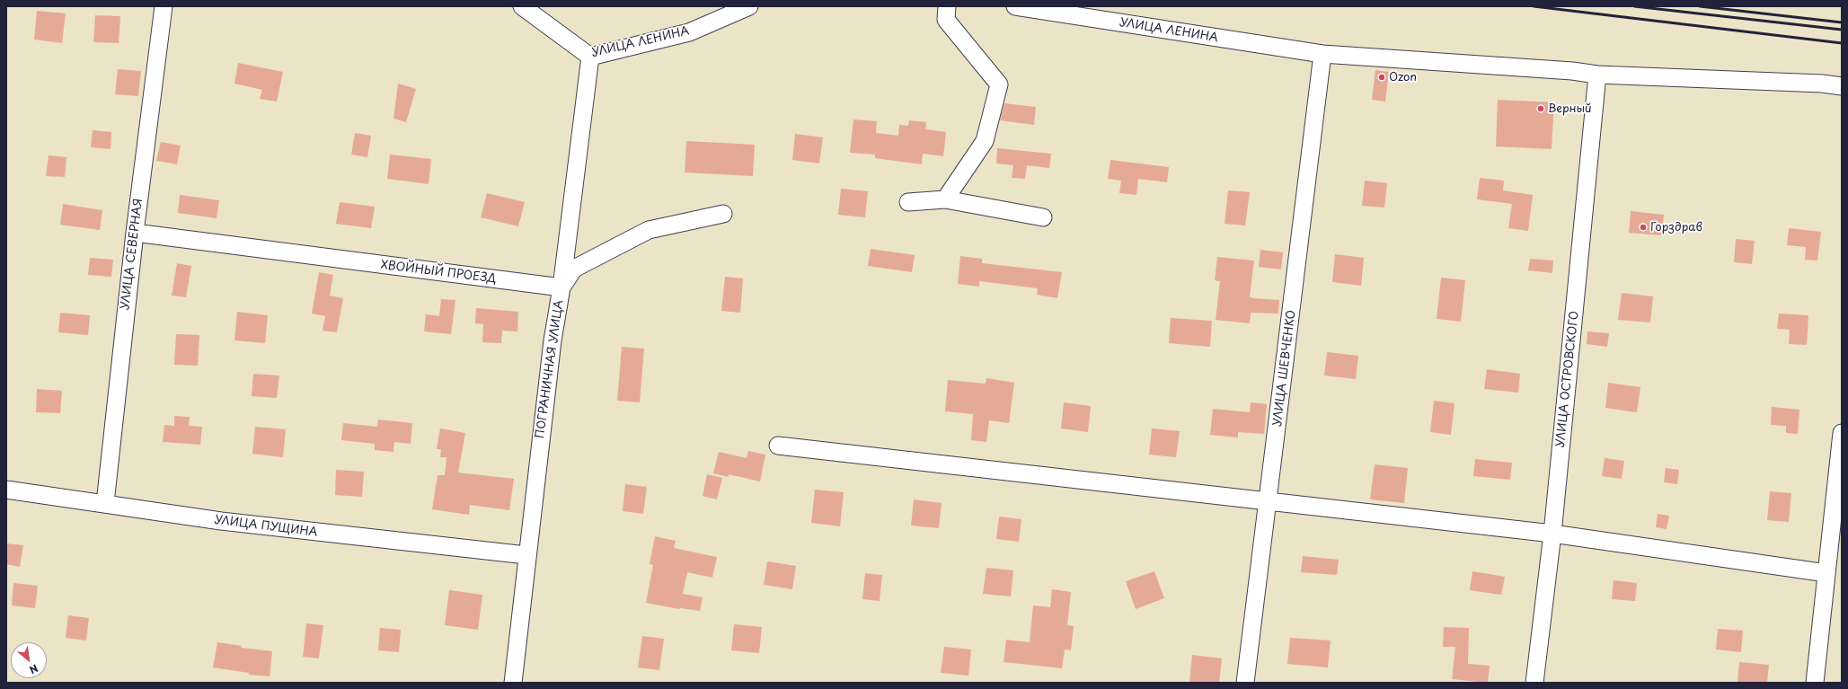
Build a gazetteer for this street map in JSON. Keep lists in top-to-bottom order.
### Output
{
  "streets": {
    "street": [
      "УЛИЦА ЛЕНИНА",
      "УЛИЦА СЕВЕРНАЯ",
      "ХВОЙНЫЙ ПРОЕЗД",
      "УЛИЦА ШЕВЧЕНКО",
      "ПОГРАНИЧНАЯ УЛИЦА",
      "УЛИЦА ОСТРОВСКОГО",
      "УЛИЦА ПУЩИНА"
    ]
  },
  "crossings": [
    ["УЛИЦА ЛЕНИНА", "УЛИЦА ШЕВЧЕНКО"],
    ["УЛИЦА ЛЕНИНА", "ПОГРАНИЧНАЯ УЛИЦА"],
    ["УЛИЦА ЛЕНИНА", "УЛИЦА ОСТРОВСКОГО"],
    ["УЛИЦА СЕВЕРНАЯ", "ХВОЙНЫЙ ПРОЕЗД"],
    ["УЛИЦА СЕВЕРНАЯ", "УЛИЦА ПУЩИНА"],
    ["ХВОЙНЫЙ ПРОЕЗД", "ПОГРАНИЧНАЯ УЛИЦА"],
    ["ПОГРАНИЧНАЯ УЛИЦА", "УЛИЦА ПУЩИНА"]
  ],
  "places": ["Ozon", "Верный", "Горздрав"],
  "north": "bottom right"
}
